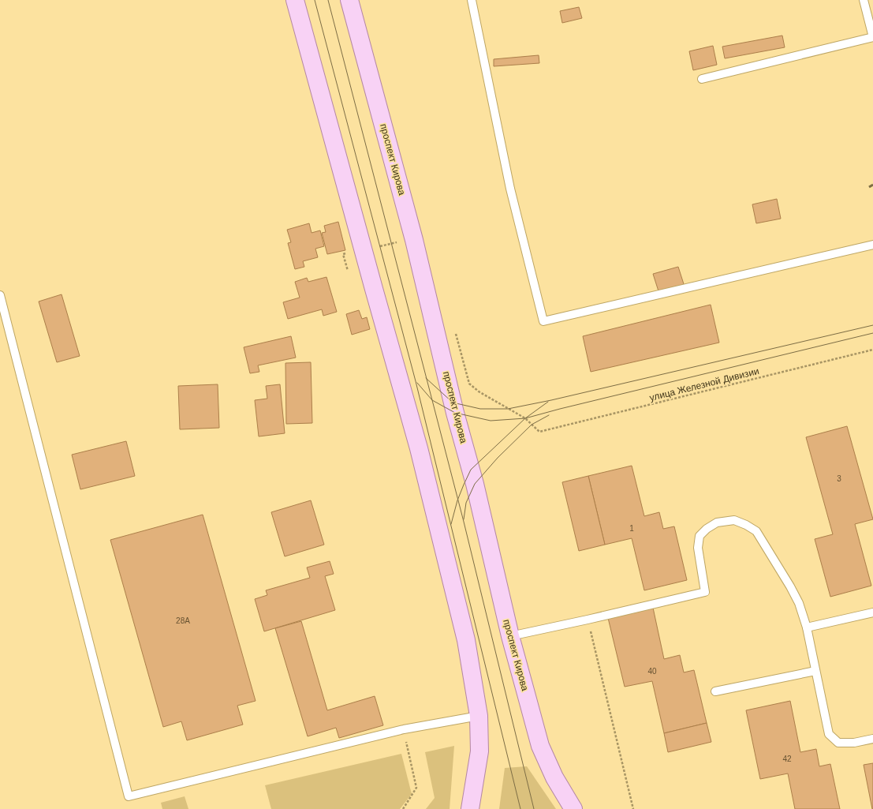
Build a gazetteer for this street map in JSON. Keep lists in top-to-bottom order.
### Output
{
  "streets": {
    "main road": ["проспект Кирова"],
    "path": ["улица Железной Дивизии"]
  },
  "house_numbers": [
    "3",
    "1",
    "28А",
    "40",
    "42"
  ]
}
